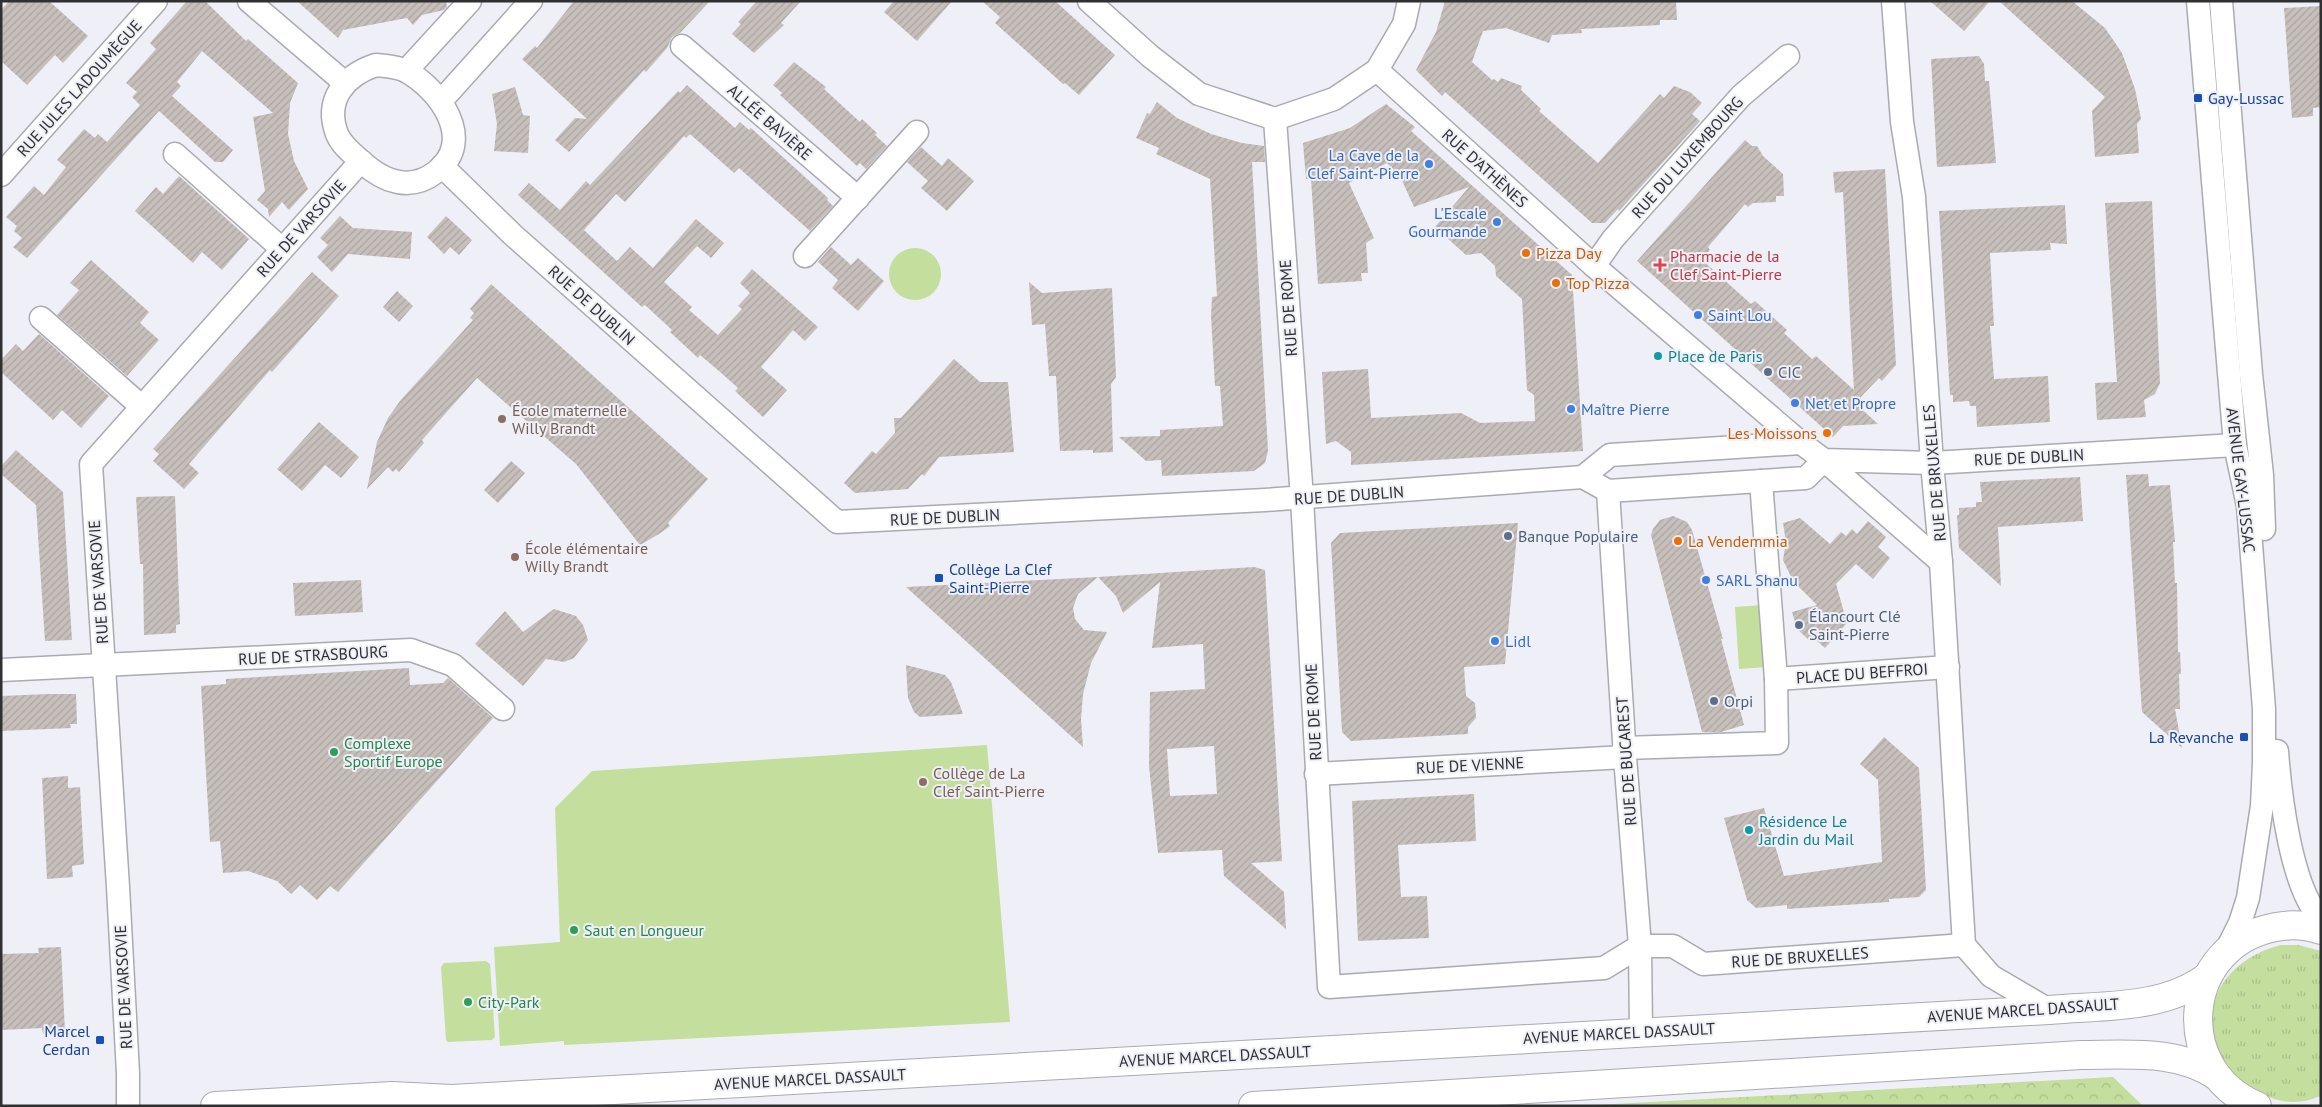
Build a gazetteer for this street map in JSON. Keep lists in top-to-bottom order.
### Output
{
  "streets": {
    "main road": ["AVENUE MARCEL DASSAULT"],
    "street": [
      "RUE JULES LADOUMÈGUE",
      "ALLÉE BAVIÈRE",
      "RUE DU LUXEMBOURG",
      "RUE D'ATHÈNES",
      "RUE DE VARSOVIE",
      "RUE DE DUBLIN",
      "RUE DE ROME",
      "RUE DE BRUXELLES",
      "AVENUE GAY-LUSSAC",
      "RUE DE STRASBOURG",
      "PLACE DU BEFFROI",
      "RUE DE BUCAREST",
      "RUE DE VIENNE"
    ]
  },
  "crossings": [
    ["RUE DU LUXEMBOURG", "RUE D'ATHÈNES"],
    ["RUE DE VARSOVIE", "RUE DE DUBLIN"],
    ["RUE DE VARSOVIE", "RUE DE STRASBOURG"],
    ["RUE DE DUBLIN", "RUE DE ROME"],
    ["RUE DE DUBLIN", "RUE DE BRUXELLES"],
    ["RUE DE DUBLIN", "AVENUE GAY-LUSSAC"],
    ["RUE DE ROME", "RUE DE BRUXELLES"],
    ["RUE DE ROME", "RUE DE BUCAREST"],
    ["RUE DE ROME", "RUE DE VIENNE"],
    ["RUE DE BRUXELLES", "PLACE DU BEFFROI"],
    ["RUE DE BRUXELLES", "RUE DE BUCAREST"],
    ["PLACE DU BEFFROI", "RUE DE BUCAREST"],
    ["PLACE DU BEFFROI", "RUE DE VIENNE"],
    ["RUE DE BUCAREST", "RUE DE VIENNE"],
    ["RUE DE BUCAREST", "AVENUE MARCEL DASSAULT"]
  ],
  "places": {
    "transit": [
      "Gay-Lussac",
      "Collège La Clef Saint-Pierre",
      "La Revanche",
      "Marcel Cerdan"
    ],
    "other": [
      "La Cave de la Clef Saint-Pierre",
      "L'Escale Gourmande",
      "Pizza Day",
      "Top Pizza",
      "Saint Lou",
      "Place de Paris",
      "CIC",
      "Net et Propre",
      "Maître Pierre",
      "École maternelle Willy Brandt",
      "Les Moissons",
      "Banque Populaire",
      "La Vendemmia",
      "École élémentaire Willy Brandt",
      "SARL Shanu",
      "Élancourt Clé Saint-Pierre",
      "Lidl",
      "Orpi",
      "Complexe Sportif Europe",
      "Collège de La Clef Saint-Pierre",
      "Résidence Le Jardin du Mail",
      "Saut en Longueur",
      "City-Park"
    ],
    "health": ["Pharmacie de la Clef Saint-Pierre"]
  }
}
